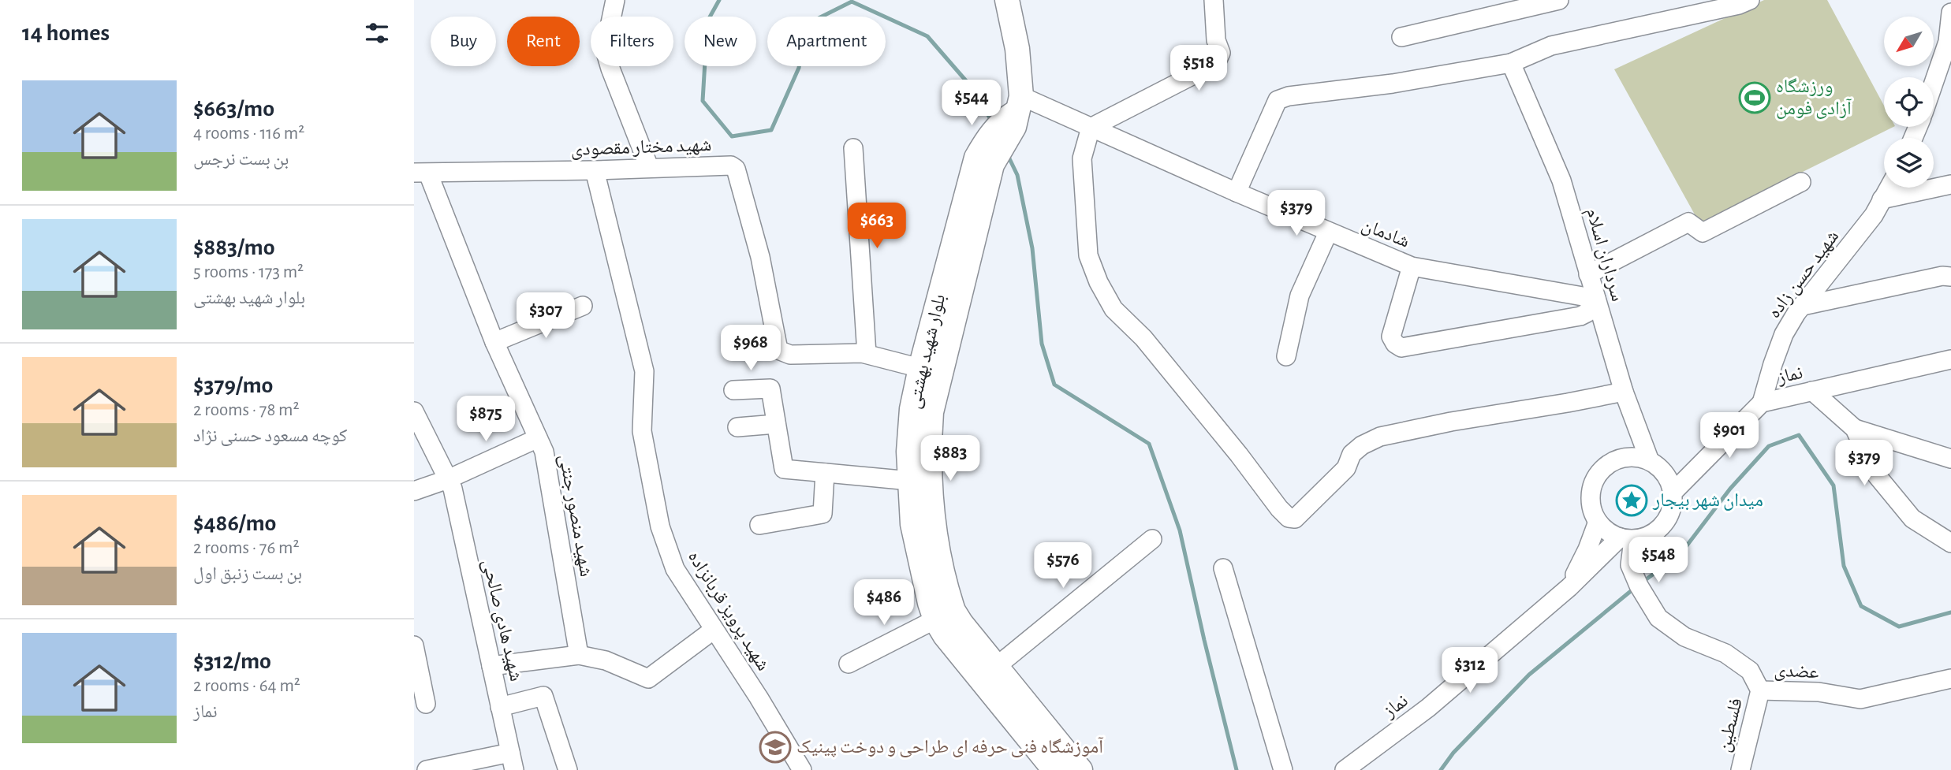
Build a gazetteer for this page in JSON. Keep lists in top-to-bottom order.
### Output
{
  "streets": {
    "main road": ["بلوار شهید بهشتی"],
    "street": [
      "شهید مختار مقصودی",
      "شادمان",
      "سرداران اسلام",
      "شهید حسن زاده",
      "نماز",
      "شهید منصور جنتی",
      "شهید پرویز قربانزاده",
      "شهید هادی صالحی",
      "عضدی",
      "فلسطین"
    ]
  },
  "crossings": [
    ["شهید مختار مقصودی", "بلوار شهید بهشتی"],
    ["شهید مختار مقصودی", "شهید منصور جنتی"],
    ["شهید مختار مقصودی", "شهید پرویز قربانزاده"],
    ["شادمان", "سرداران اسلام"],
    ["شادمان", "بلوار شهید بهشتی"],
    ["سرداران اسلام", "نماز"],
    ["سرداران اسلام", "عضدی"],
    ["شهید حسن زاده", "نماز"],
    ["نماز", "عضدی"],
    ["عضدی", "فلسطین"]
  ],
  "places": {
    "sports": ["ورزشگاه آزادی فومن"],
    "place": ["میدان شهر بیجار"],
    "school or university": ["آموزشگاه فنی حرفه ای طراحی و دوخت پینیک"]
  },
  "north": "bottom left",
  "page": {
    "heading": "14 homes",
    "chip": [
      "Buy",
      "Rent",
      "Filters",
      "New",
      "Apartment"
    ],
    "price": [
      "$518",
      "$544",
      "$379",
      "$663",
      "$307",
      "$968",
      "$875",
      "$901",
      "$883",
      "$379",
      "$548",
      "$576",
      "$486",
      "$312"
    ],
    "list": [
      {
        "name": "$663/mo",
        "note": "4 rooms · 116 m² · بن بست نرجس"
      },
      {
        "name": "$883/mo",
        "note": "5 rooms · 173 m² · بلوار شهید بهشتی"
      },
      {
        "name": "$379/mo",
        "note": "2 rooms · 78 m² · کوچه مسعود حسنی نژاد"
      },
      {
        "name": "$486/mo",
        "note": "2 rooms · 76 m² · بن بست زنبق اول"
      },
      {
        "name": "$312/mo",
        "note": "2 rooms · 64 m² · نماز"
      }
    ]
  }
}
